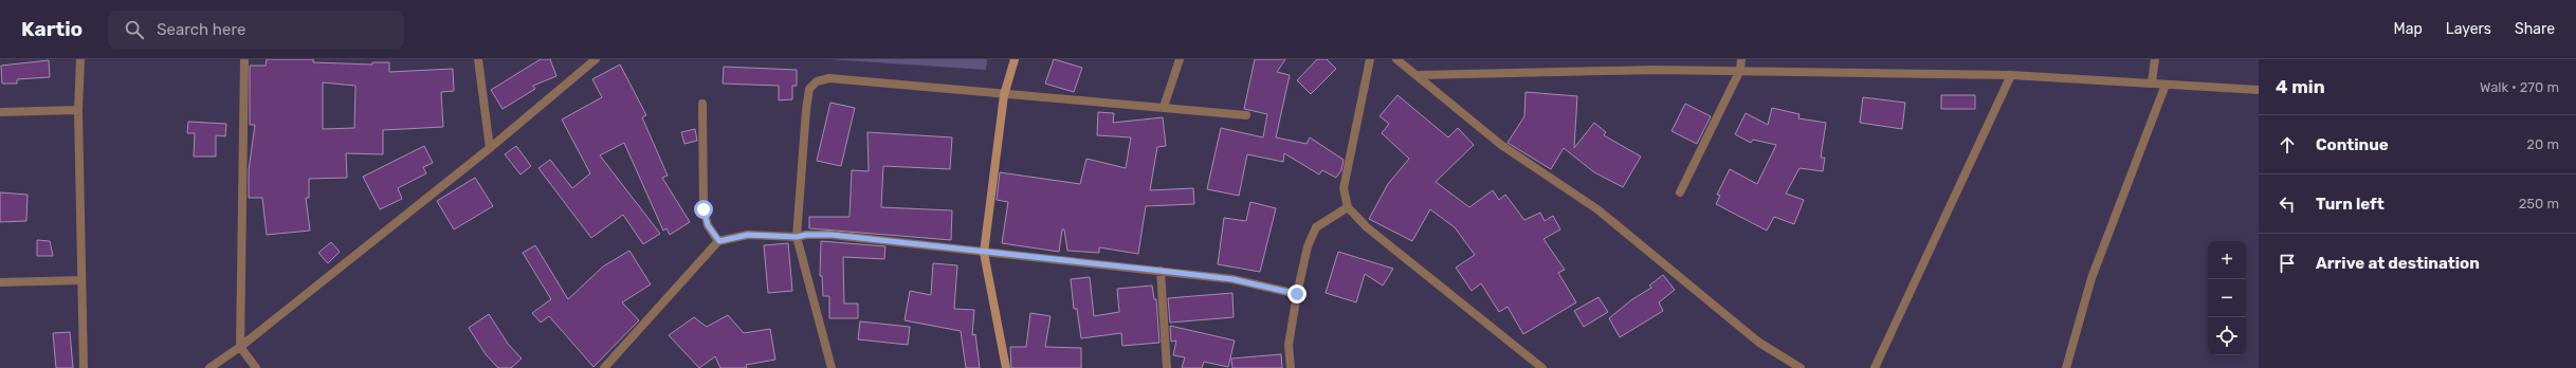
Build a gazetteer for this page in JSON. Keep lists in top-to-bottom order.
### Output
{
  "page": {
    "header": "Kartio",
    "search": "Search here",
    "nav": ["Map", "Layers", "Share"],
    "heading": ["4 min", "Walk · 270 m"],
    "list": [
      ["Continue", "20 m"],
      ["Turn left", "250 m"],
      "Arrive at destination"
    ],
    "map_buttons": ["+", "−"]
  }
}
